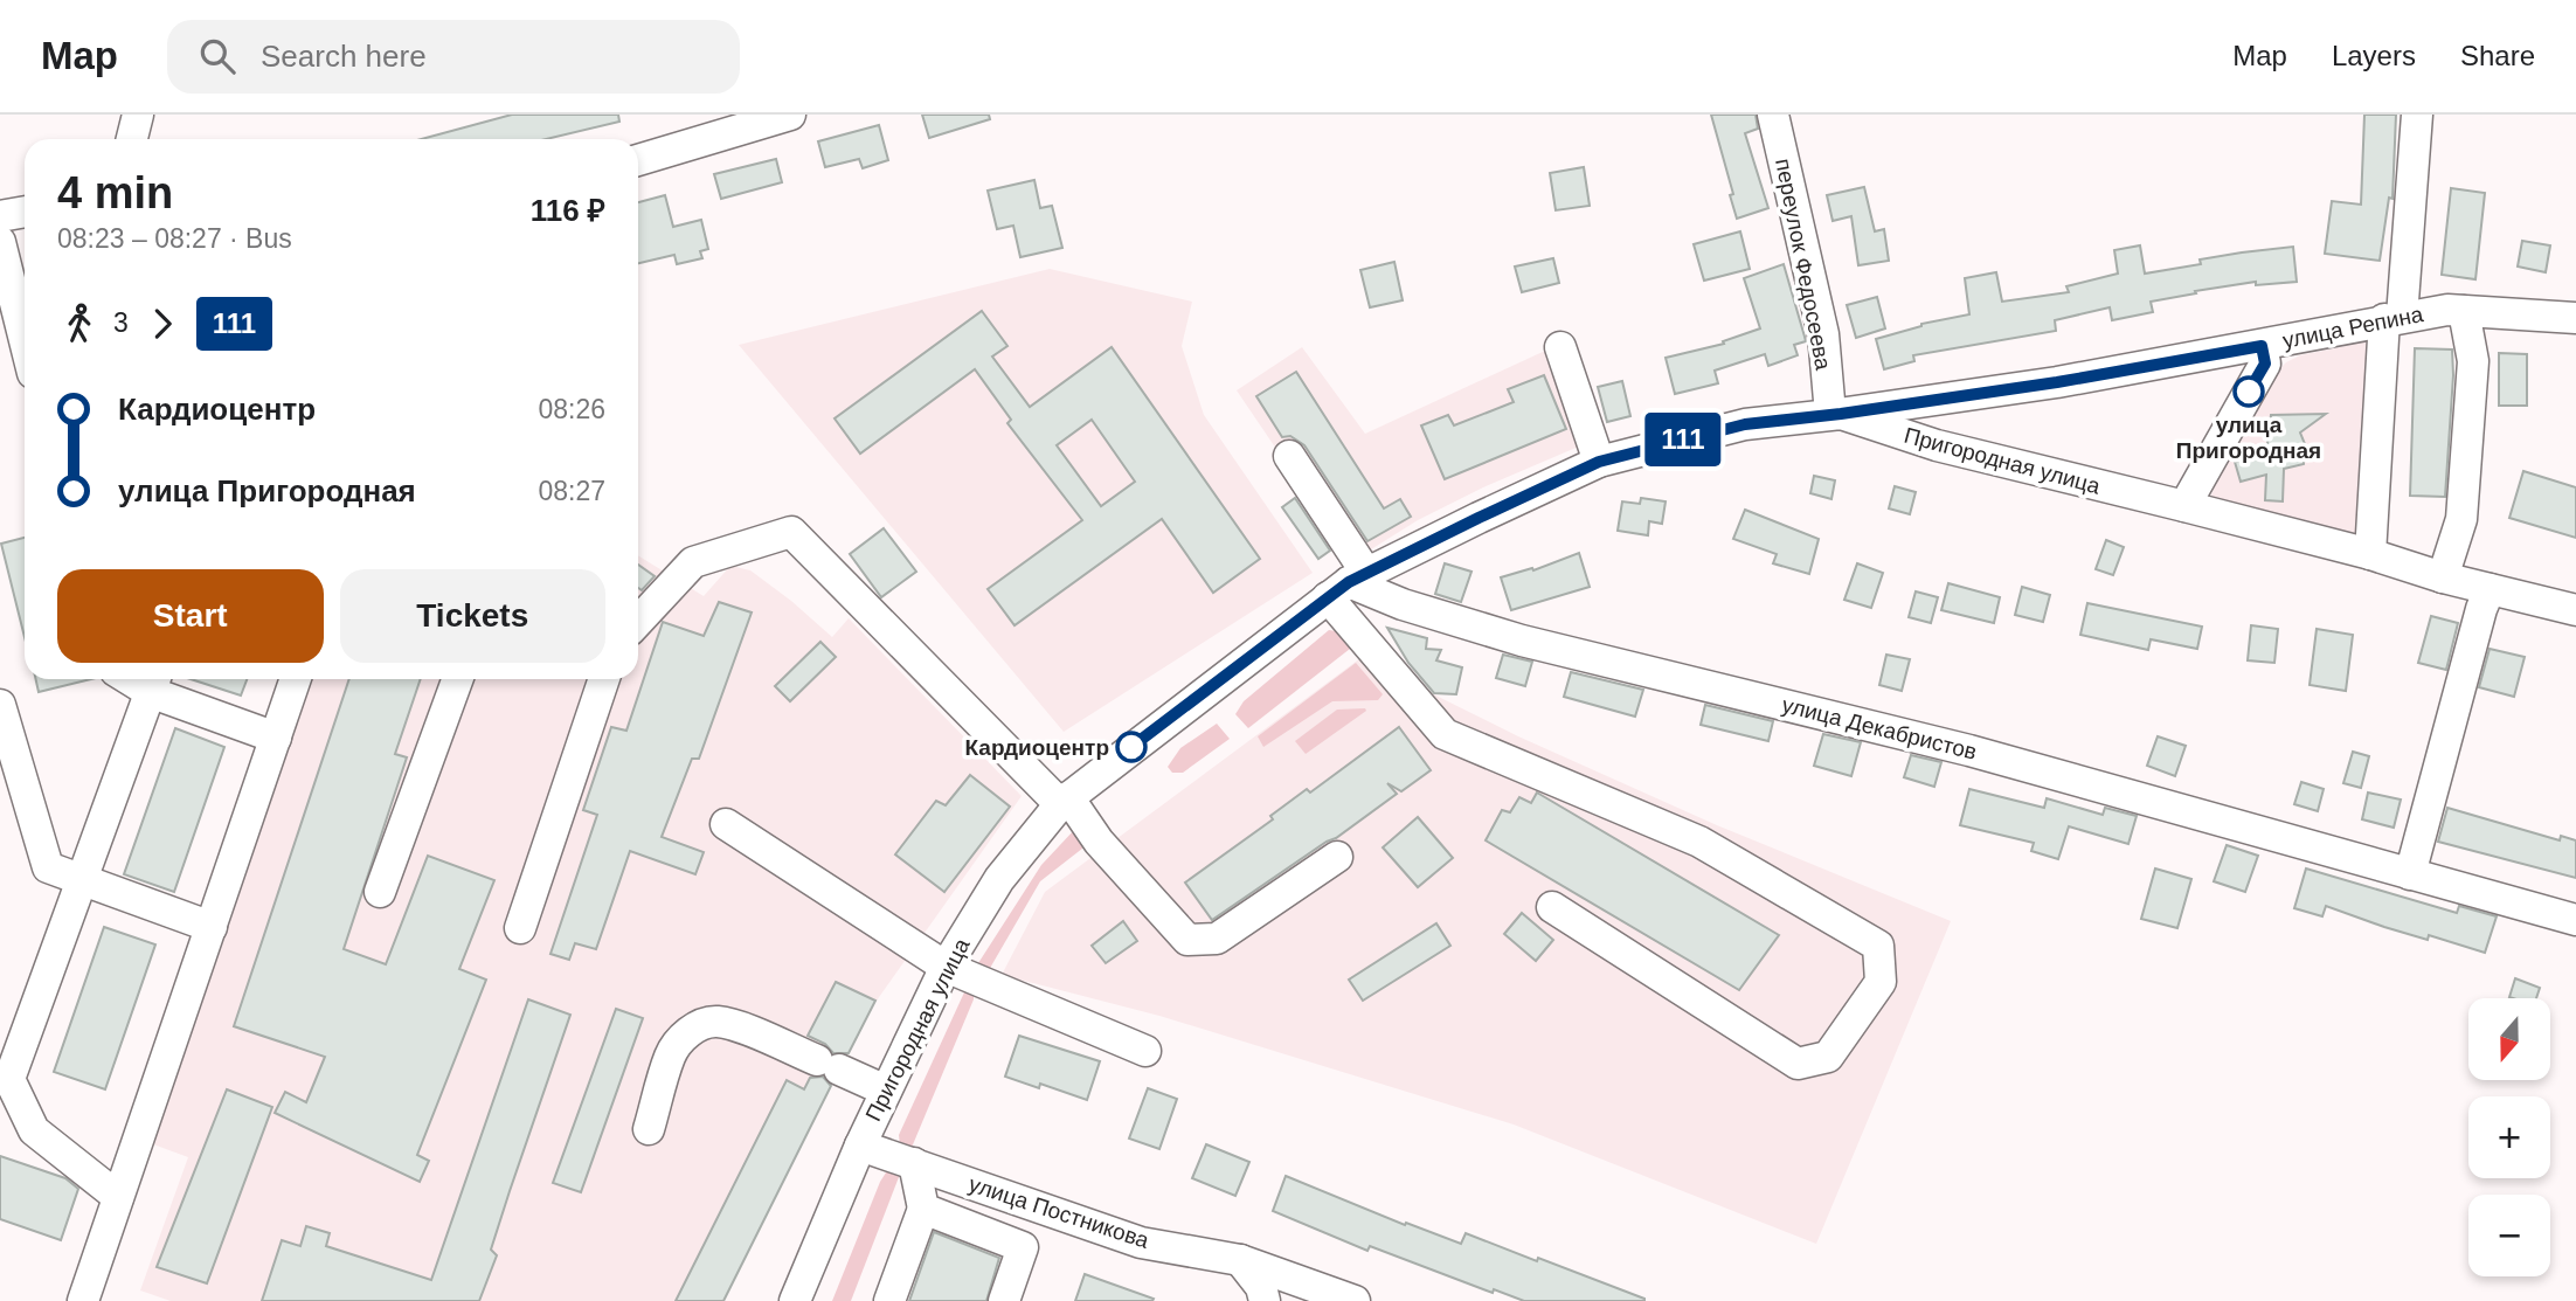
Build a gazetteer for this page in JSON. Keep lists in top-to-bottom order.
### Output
{
  "streets": {
    "street": [
      "переулок Федосеева",
      "улица Репина",
      "Пригородная улица",
      "улица Декабристов",
      "улица Постникова"
    ]
  },
  "crossings": [
    ["переулок Федосеева", "улица Репина"],
    ["переулок Федосеева", "Пригородная улица"],
    ["улица Репина", "Пригородная улица"],
    ["Пригородная улица", "улица Декабристов"],
    ["Пригородная улица", "улица Постникова"]
  ],
  "places": ["улица Пригородная", "Кардиоцентр"],
  "lines": ["bus line 111"],
  "north": "bottom",
  "page": {
    "header": "Map",
    "search": "Search here",
    "nav": ["Map", "Layers", "Share"],
    "on_map": "111",
    "heading": ["4 min", "08:23 – 08:27 · Bus", "116 ₽"],
    "legs": ["3", "111"],
    "list": [
      {
        "name": "Кардиоцентр",
        "value": "08:26"
      },
      {
        "name": "улица Пригородная",
        "value": "08:27"
      }
    ],
    "buttons": ["Start", "Tickets"],
    "map_buttons": ["+", "−"]
  }
}
